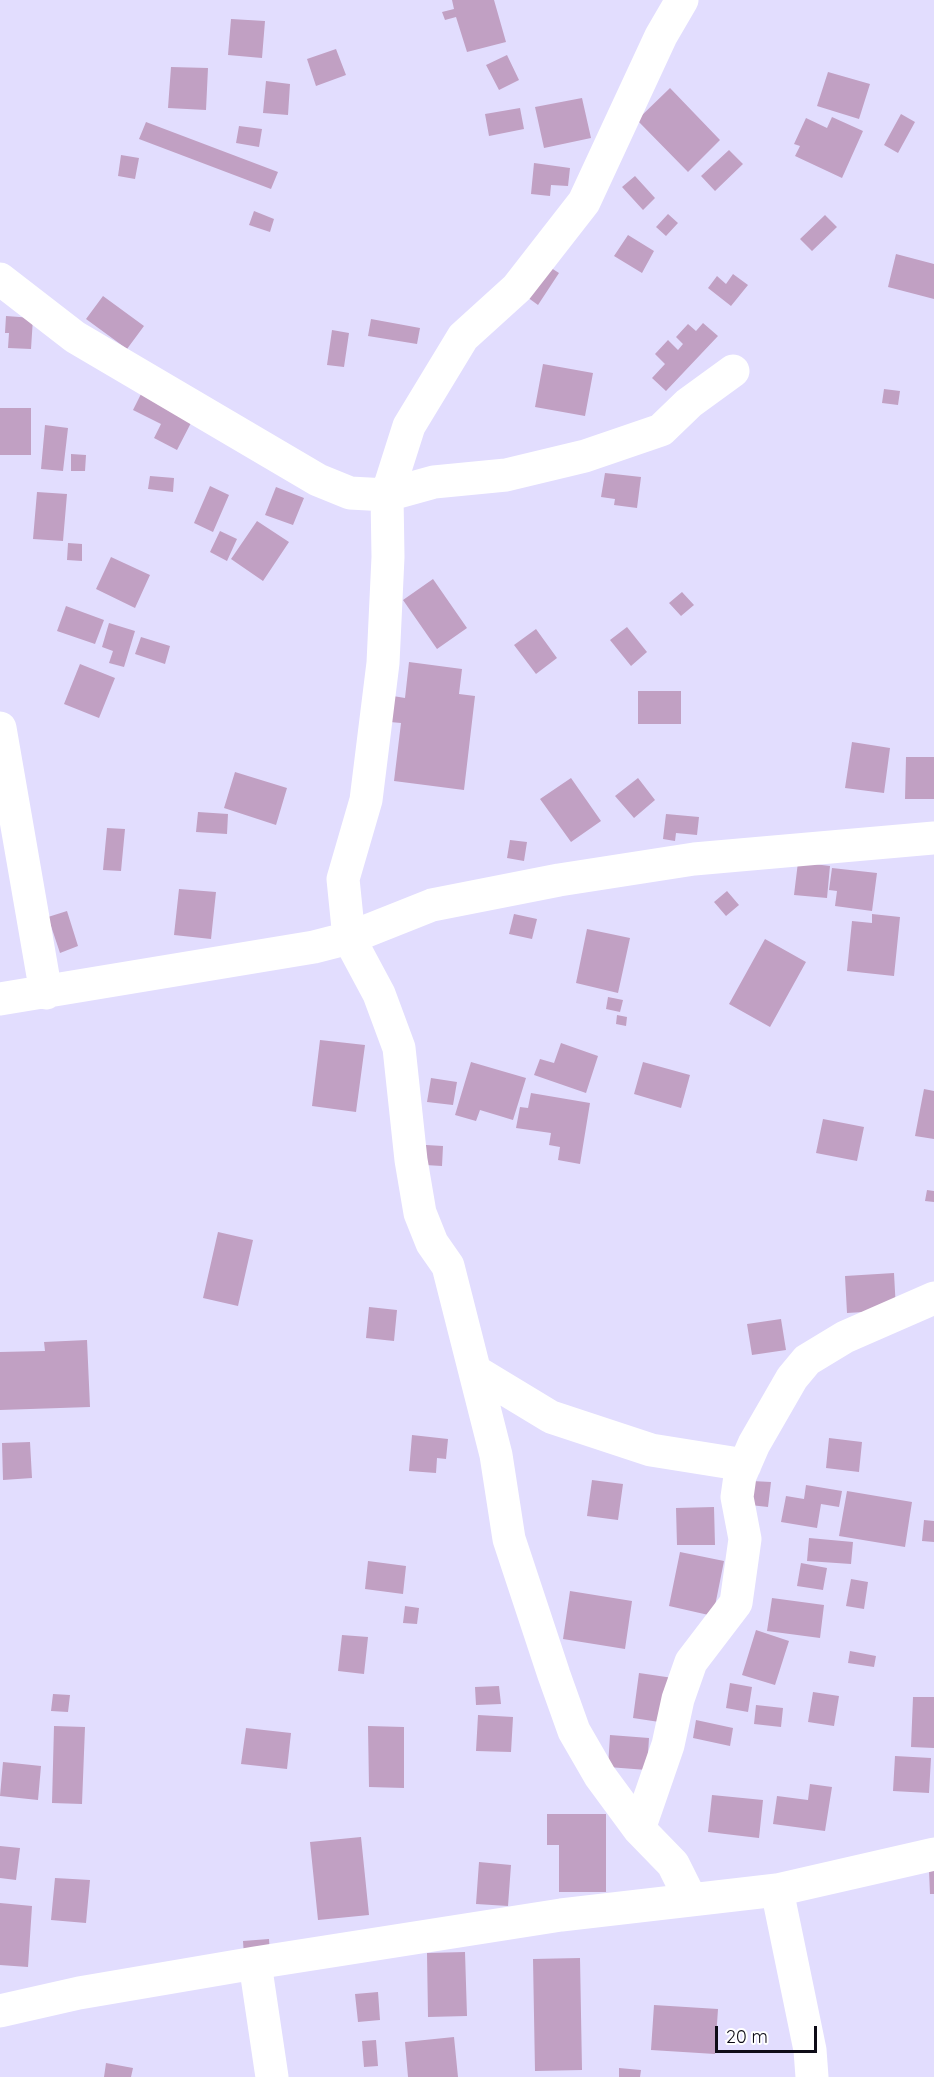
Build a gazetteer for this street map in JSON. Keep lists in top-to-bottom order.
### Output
{
  "scale_bar": "20 m"
}
